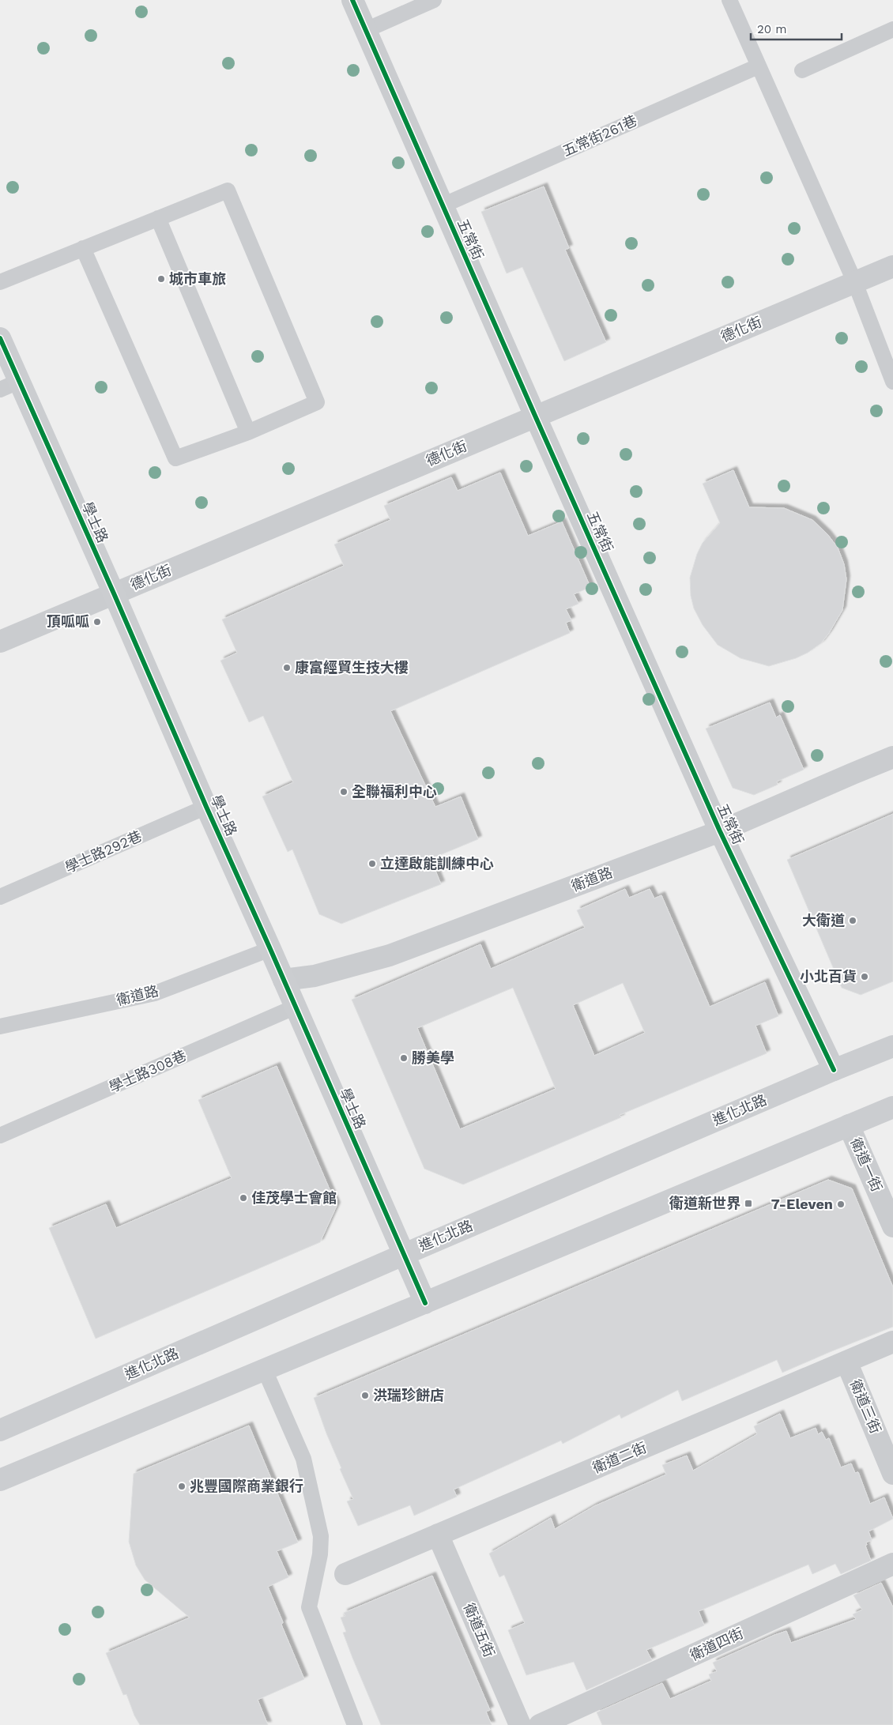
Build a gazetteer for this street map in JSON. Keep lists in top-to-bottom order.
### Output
{
  "streets": {
    "main road": ["學士路", "進化北路"],
    "street": [
      "五常街",
      "德化街",
      "衛道路",
      "衛道一街",
      "衛道三街",
      "衛道二街",
      "衛道五街",
      "衛道四街"
    ],
    "lane": ["五常街261巷", "學士路292巷", "學士路308巷"]
  },
  "crossings": [
    ["五常街261巷", "五常街"],
    ["五常街", "德化街"],
    ["五常街", "衛道路"],
    ["五常街", "進化北路"],
    ["德化街", "學士路"],
    ["學士路", "學士路292巷"],
    ["學士路", "衛道路"],
    ["學士路", "學士路308巷"],
    ["學士路", "進化北路"],
    ["衛道三街", "衛道二街"],
    ["衛道二街", "衛道五街"]
  ],
  "places": {
    "other": [
      "城市車旅",
      "頂呱呱",
      "康富經貿生技大樓",
      "全聯福利中心",
      "立達啟能訓練中心",
      "大衛道",
      "小北百貨",
      "勝美學",
      "佳茂學士會館",
      "7-Eleven",
      "洪瑞珍餅店",
      "兆豐國際商業銀行"
    ],
    "transit": ["衛道新世界"]
  },
  "scale_bar": "20 m"
}
